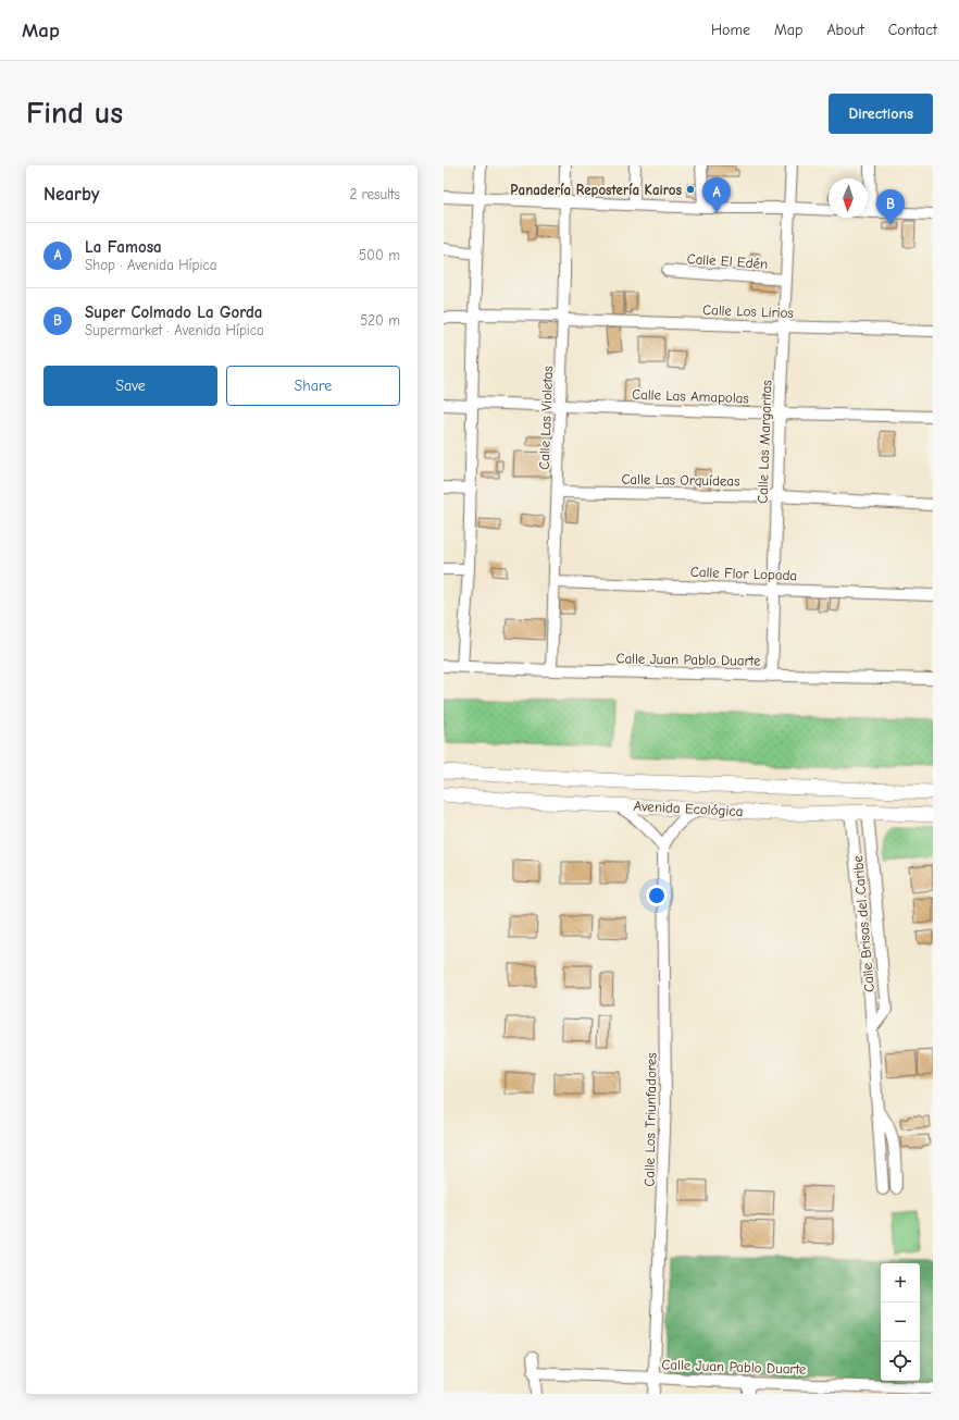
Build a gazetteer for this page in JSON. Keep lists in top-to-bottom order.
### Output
{
  "streets": {
    "main road": ["Avenida Ecológica"],
    "street": [
      "Calle El Edén",
      "Calle Los Lirios",
      "Calle Las Amapolas",
      "Calle Las Violetas",
      "Calle Las Margaritas",
      "Calle Las Orquídeas",
      "Calle Flor Lopada",
      "Calle Juan Pablo Duarte",
      "Calle Brisas del Caribe",
      "Calle Los Triunfadores"
    ]
  },
  "crossings": [
    ["Calle El Edén", "Calle Las Margaritas"],
    ["Calle Los Lirios", "Calle Las Violetas"],
    ["Calle Los Lirios", "Calle Las Margaritas"],
    ["Calle Las Amapolas", "Calle Las Violetas"],
    ["Calle Las Amapolas", "Calle Las Margaritas"],
    ["Calle Las Violetas", "Calle Las Orquídeas"],
    ["Calle Las Violetas", "Calle Flor Lopada"],
    ["Calle Las Violetas", "Calle Juan Pablo Duarte"],
    ["Calle Las Margaritas", "Calle Las Orquídeas"],
    ["Calle Las Margaritas", "Calle Flor Lopada"],
    ["Calle Las Margaritas", "Calle Juan Pablo Duarte"],
    ["Calle Juan Pablo Duarte", "Calle Los Triunfadores"],
    ["Avenida Ecológica", "Calle Brisas del Caribe"]
  ],
  "places": ["Panadería Repostería Kairos"],
  "north": "bottom",
  "page": {
    "header": "Map",
    "nav": [
      "Home",
      "Map",
      "About",
      "Contact"
    ],
    "buttons": [
      "Directions",
      ["Save", "Share"]
    ],
    "title": "Find us",
    "heading": ["Nearby", "2 results"],
    "pins": ["A", "B"],
    "list": [
      {
        "mark": "A",
        "name": "La Famosa",
        "note": "Shop · Avenida Hípica",
        "value": "500 m"
      },
      {
        "mark": "B",
        "name": "Super Colmado La Gorda",
        "note": "Supermarket · Avenida Hípica",
        "value": "520 m"
      }
    ],
    "map_buttons": ["+", "−"]
  }
}
